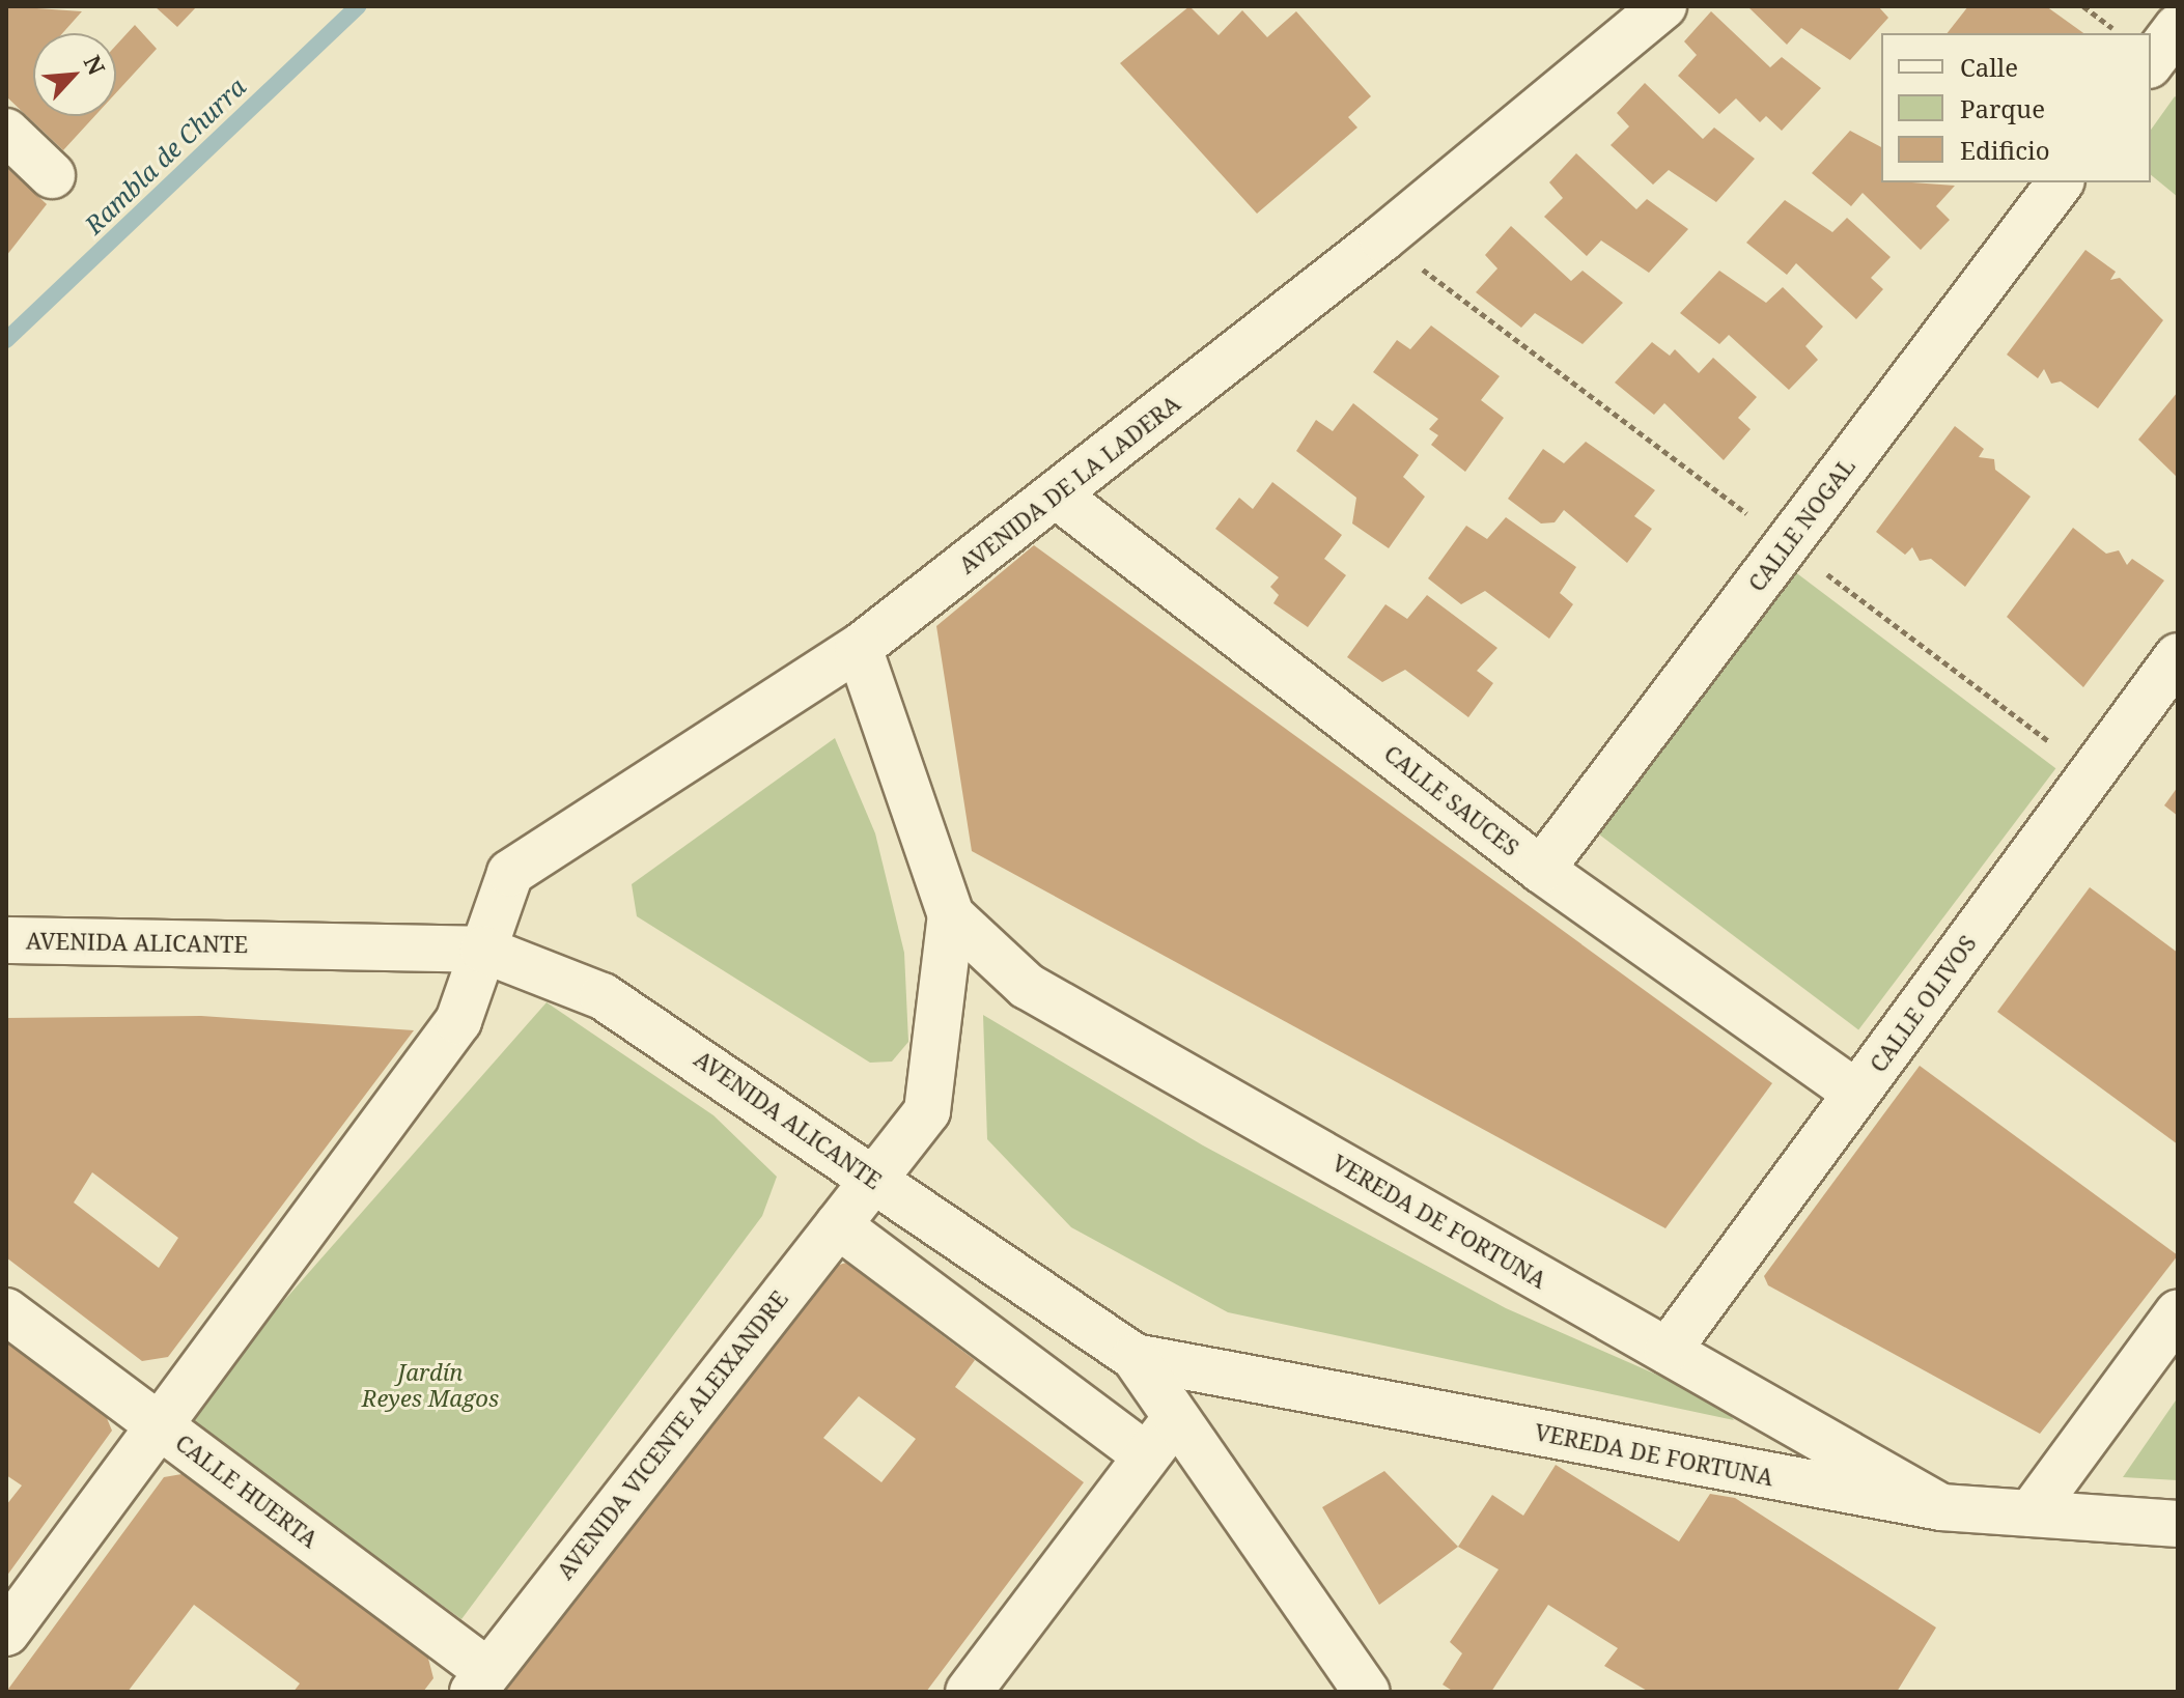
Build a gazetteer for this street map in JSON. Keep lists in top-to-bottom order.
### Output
{
  "streets": {
    "street": [
      "AVENIDA DE LA LADERA",
      "CALLE NOGAL",
      "CALLE SAUCES",
      "AVENIDA ALICANTE",
      "CALLE OLIVOS",
      "VEREDA DE FORTUNA",
      "AVENIDA VICENTE ALEIXANDRE",
      "CALLE HUERTA"
    ]
  },
  "crossings": [
    ["AVENIDA DE LA LADERA", "CALLE SAUCES"],
    ["AVENIDA DE LA LADERA", "AVENIDA ALICANTE"],
    ["AVENIDA DE LA LADERA", "CALLE HUERTA"],
    ["CALLE NOGAL", "CALLE SAUCES"],
    ["CALLE SAUCES", "CALLE OLIVOS"],
    ["AVENIDA ALICANTE", "VEREDA DE FORTUNA"],
    ["AVENIDA ALICANTE", "AVENIDA VICENTE ALEIXANDRE"],
    ["CALLE OLIVOS", "VEREDA DE FORTUNA"],
    ["VEREDA DE FORTUNA", "AVENIDA VICENTE ALEIXANDRE"],
    ["AVENIDA VICENTE ALEIXANDRE", "CALLE HUERTA"]
  ],
  "water": ["Rambla de Churra"],
  "parks": ["Jardín Reyes Magos"],
  "legend": ["Calle", "Parque", "Edificio"],
  "north": "top right"
}
